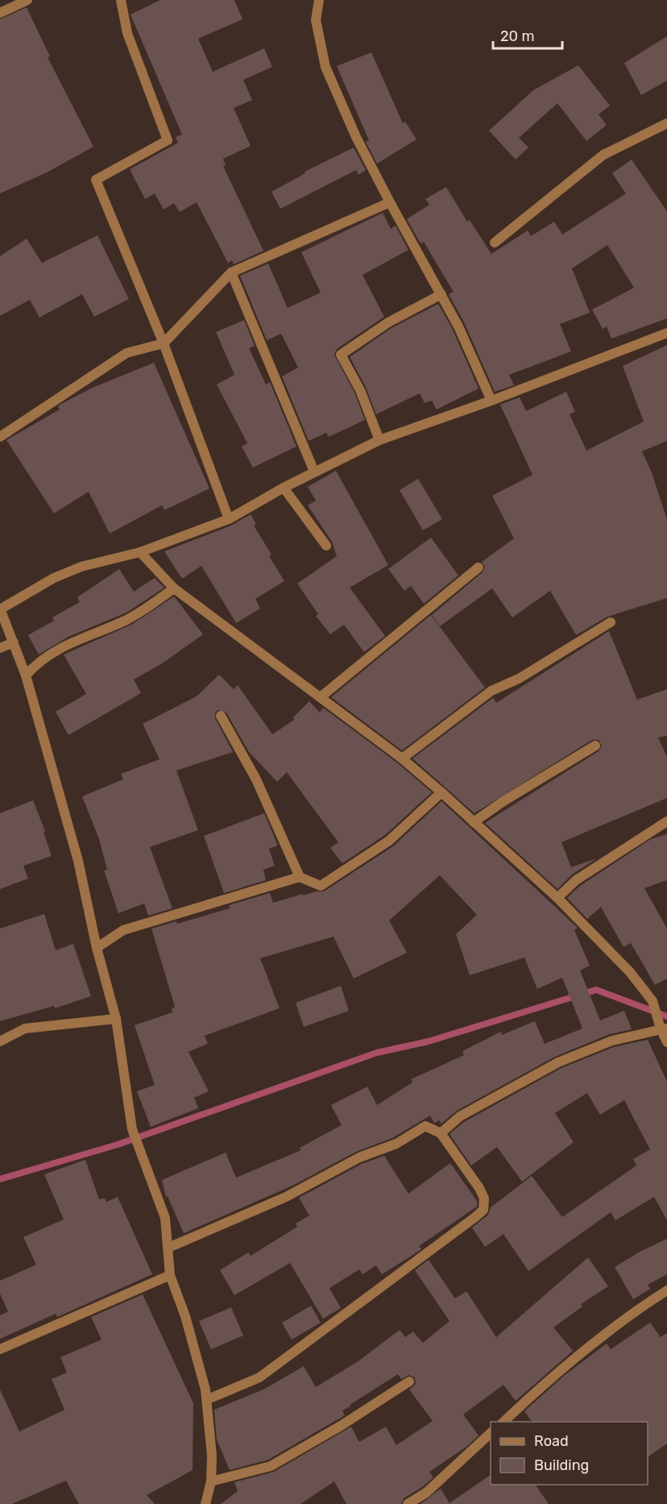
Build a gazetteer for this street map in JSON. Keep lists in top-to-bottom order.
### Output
{
  "legend": ["Road", "Building"],
  "scale_bar": "20 m"
}
